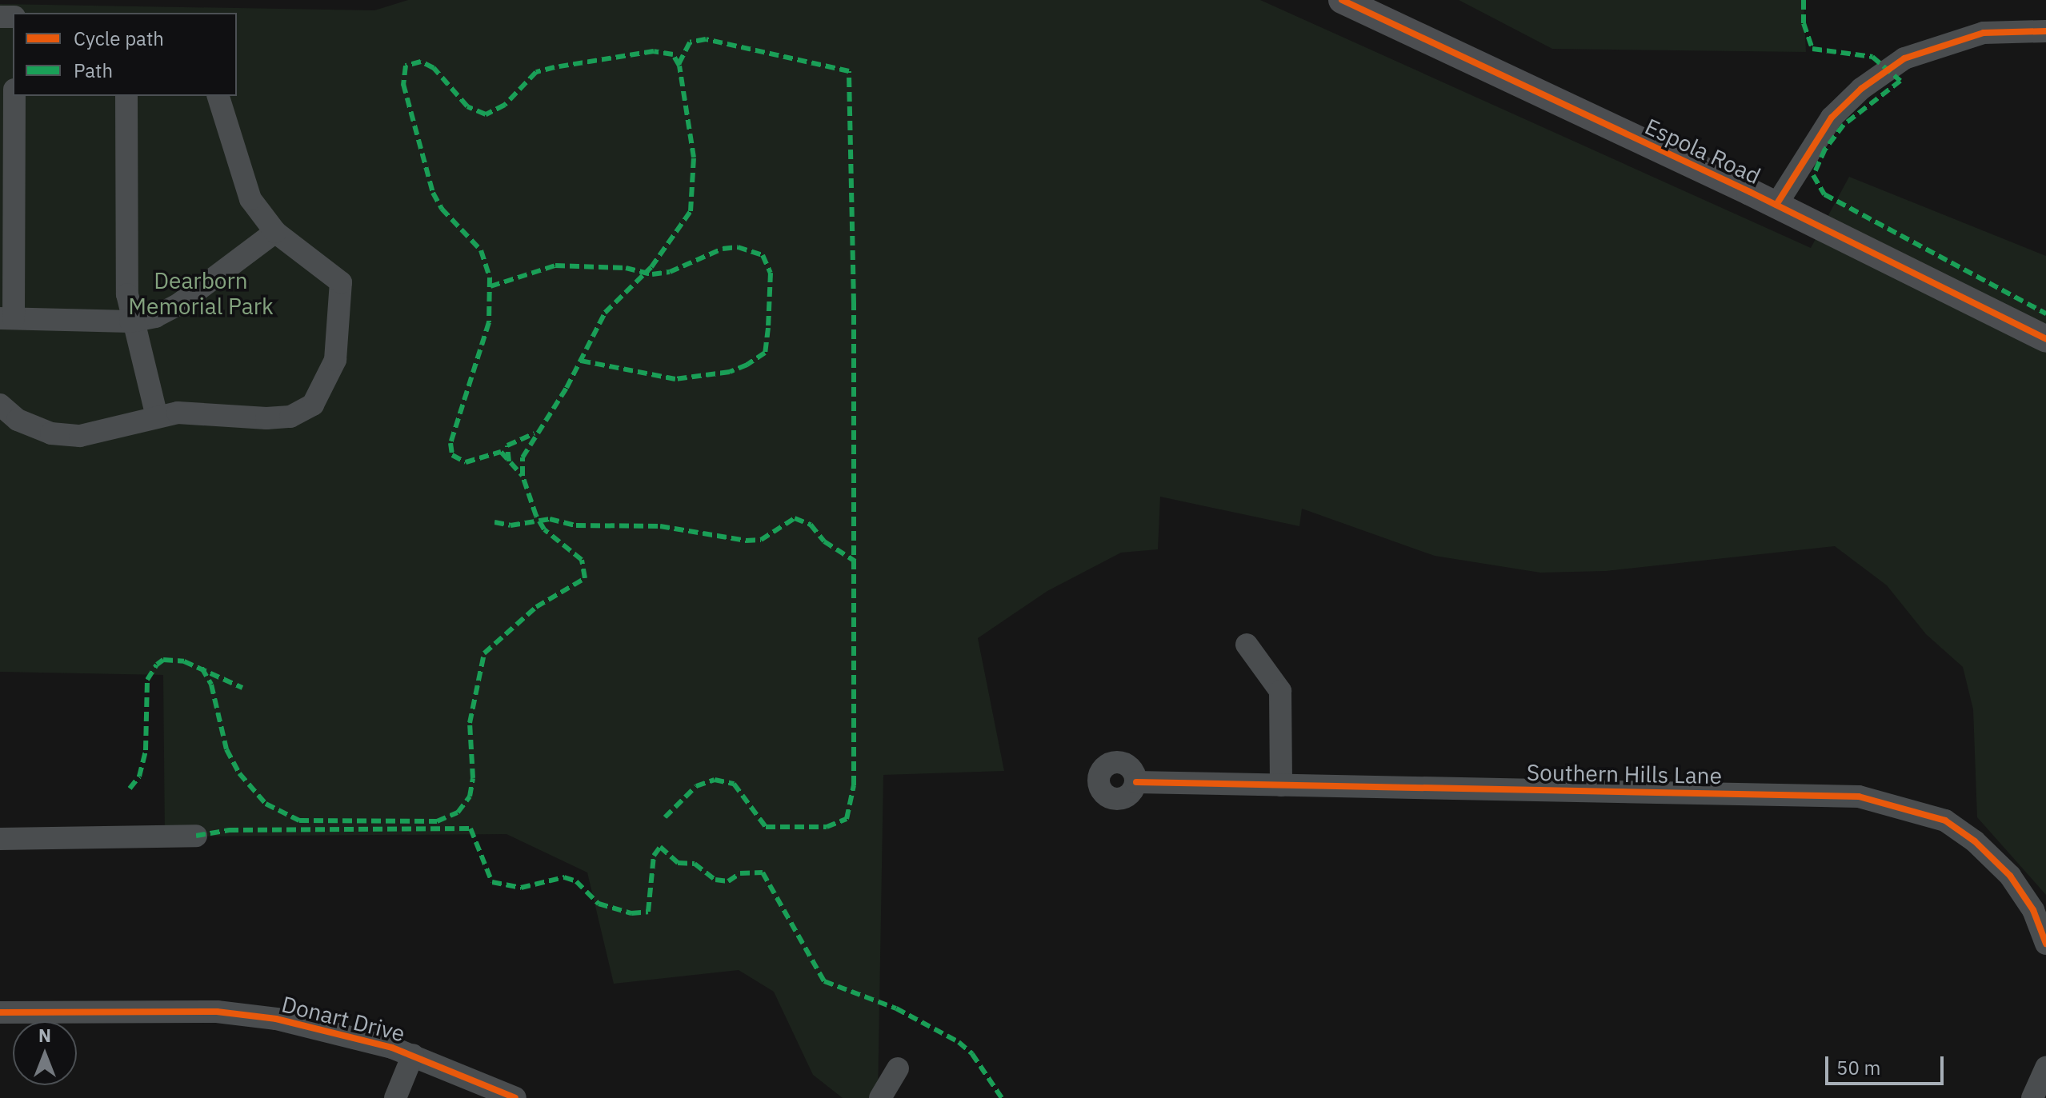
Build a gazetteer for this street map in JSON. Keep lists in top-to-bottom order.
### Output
{
  "streets": {
    "main road": ["Espola Road"],
    "street": ["Southern Hills Lane", "Donart Drive"]
  },
  "parks": ["Dearborn Memorial Park"],
  "legend": ["Cycle path", "Path"],
  "scale_bar": "50 m",
  "north": "top"
}
